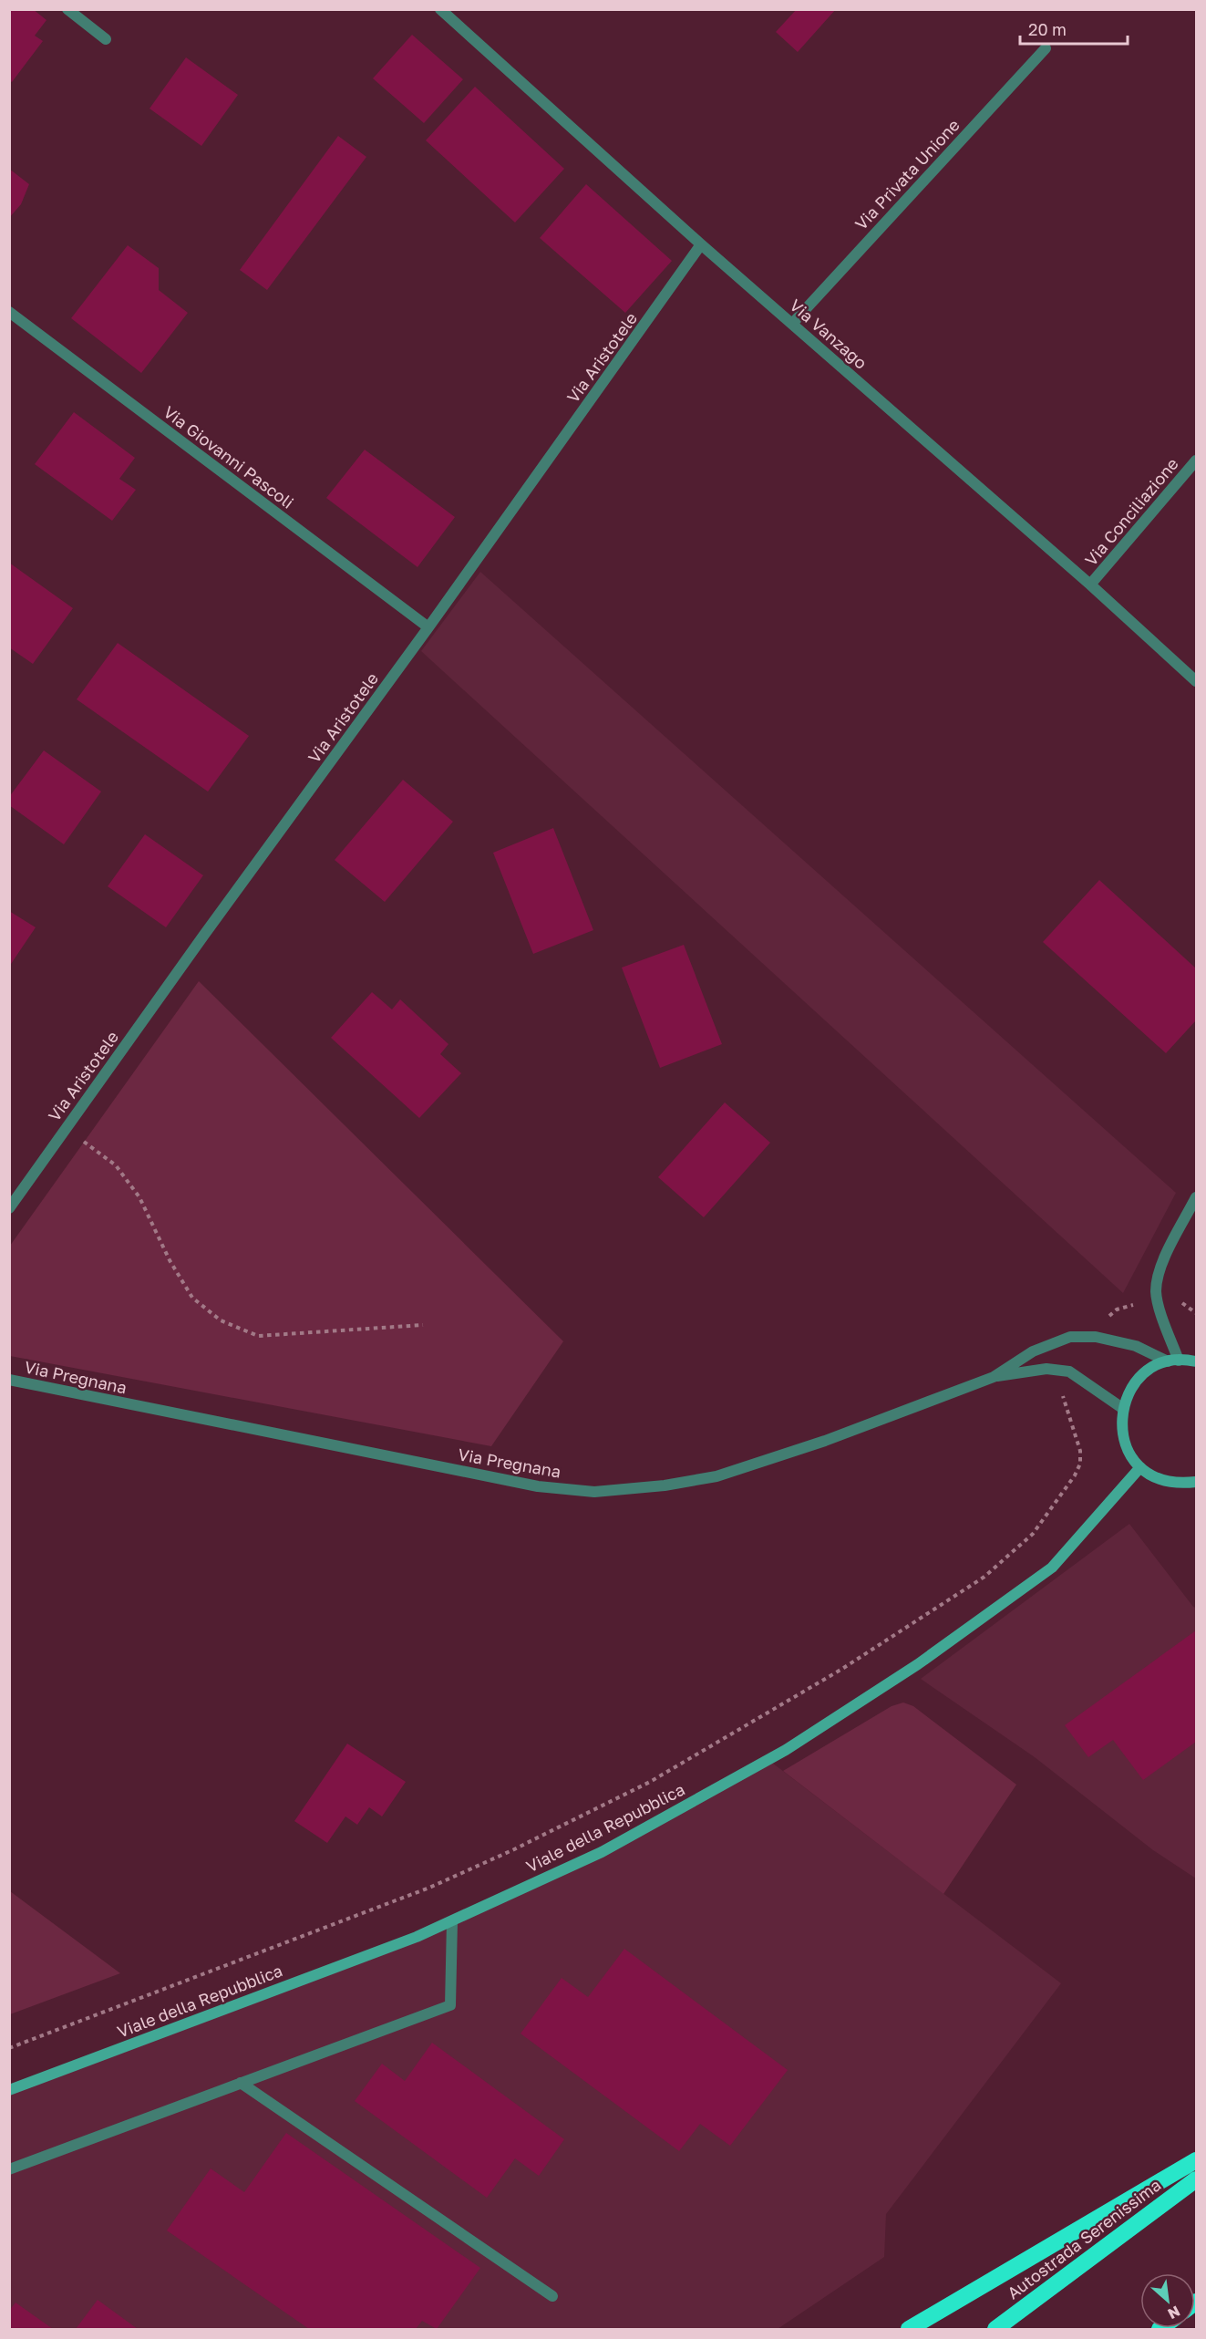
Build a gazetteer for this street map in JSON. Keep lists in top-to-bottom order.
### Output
{
  "streets": {
    "highway": ["Autostrada Serenissima"],
    "street": [
      "Via Privata Unione",
      "Via Vanzago",
      "Via Aristotele",
      "Via Giovanni Pascoli",
      "Via Conciliazione",
      "Via Pregnana",
      "Viale della Repubblica"
    ]
  },
  "crossings": [
    ["Via Privata Unione", "Via Vanzago"],
    ["Via Vanzago", "Via Aristotele"],
    ["Via Vanzago", "Via Conciliazione"],
    ["Via Aristotele", "Via Giovanni Pascoli"]
  ],
  "scale_bar": "20 m",
  "north": "bottom right"
}
